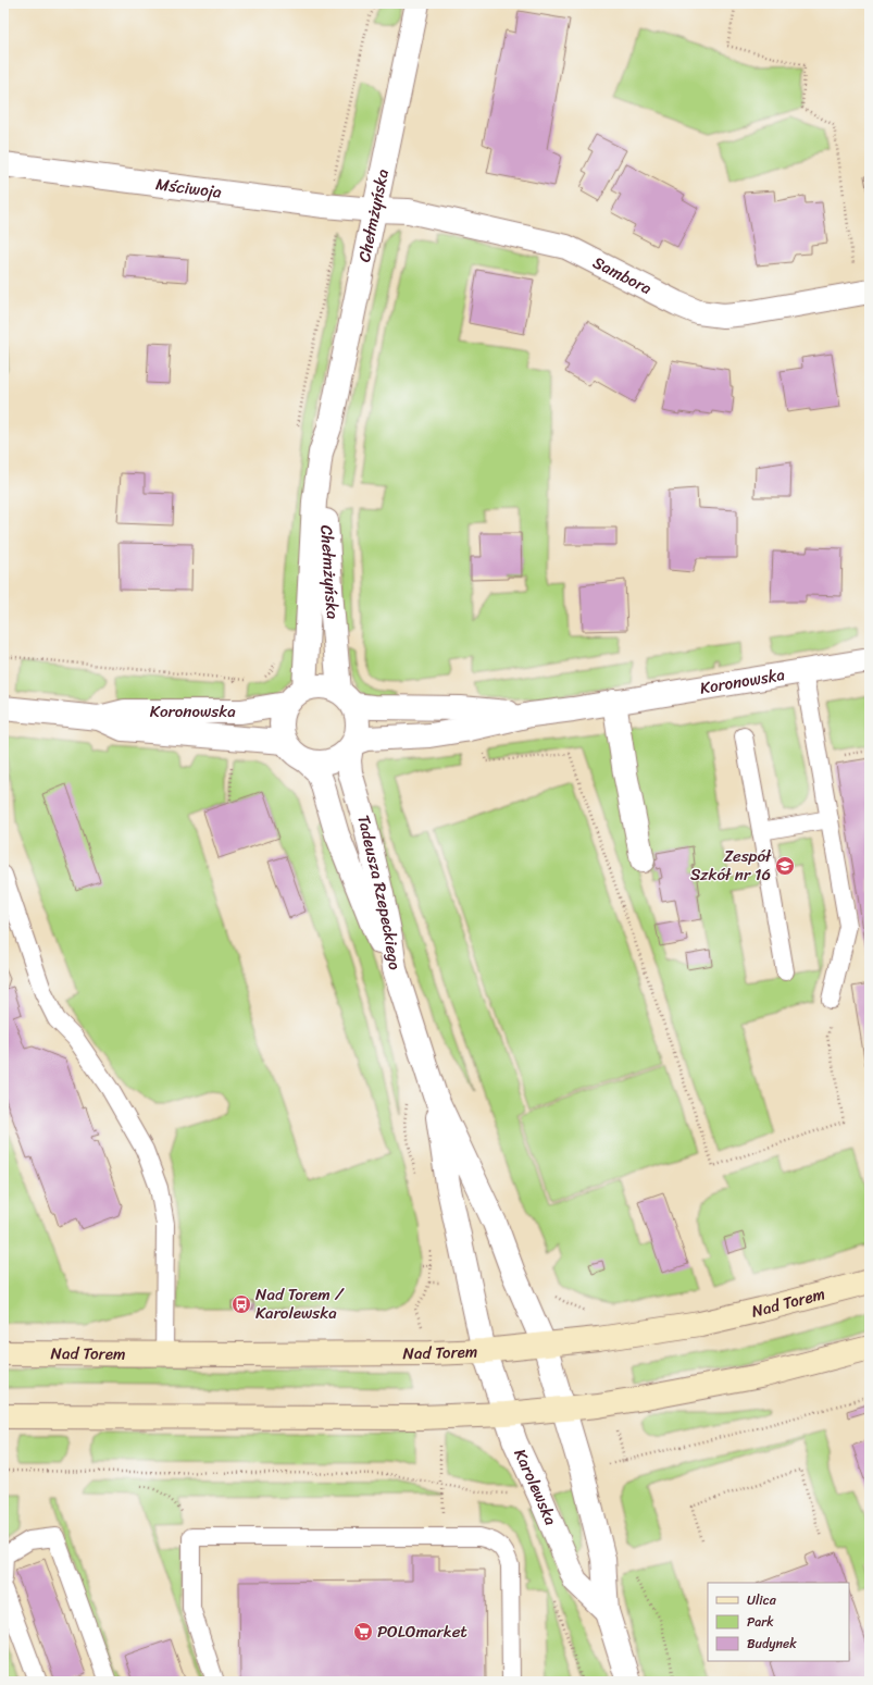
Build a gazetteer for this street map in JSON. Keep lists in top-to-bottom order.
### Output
{
  "streets": {
    "main road": ["Nad Torem"],
    "street": [
      "Mściwoja",
      "Chełmżyńska",
      "Sambora",
      "Koronowska",
      "Tadeusza Rzepeckiego",
      "Karolewska"
    ]
  },
  "crossings": [
    ["Mściwoja", "Chełmżyńska"],
    ["Mściwoja", "Sambora"],
    ["Chełmżyńska", "Sambora"],
    ["Chełmżyńska", "Koronowska"],
    ["Chełmżyńska", "Tadeusza Rzepeckiego"],
    ["Koronowska", "Tadeusza Rzepeckiego"],
    ["Nad Torem", "Karolewska"]
  ],
  "places": {
    "school or university": ["Zespół Szkół nr 16"],
    "bus stop": ["Nad Torem / Karolewska"],
    "supermarket": ["POLOmarket"]
  },
  "legend": ["Ulica", "Park", "Budynek"]
}
